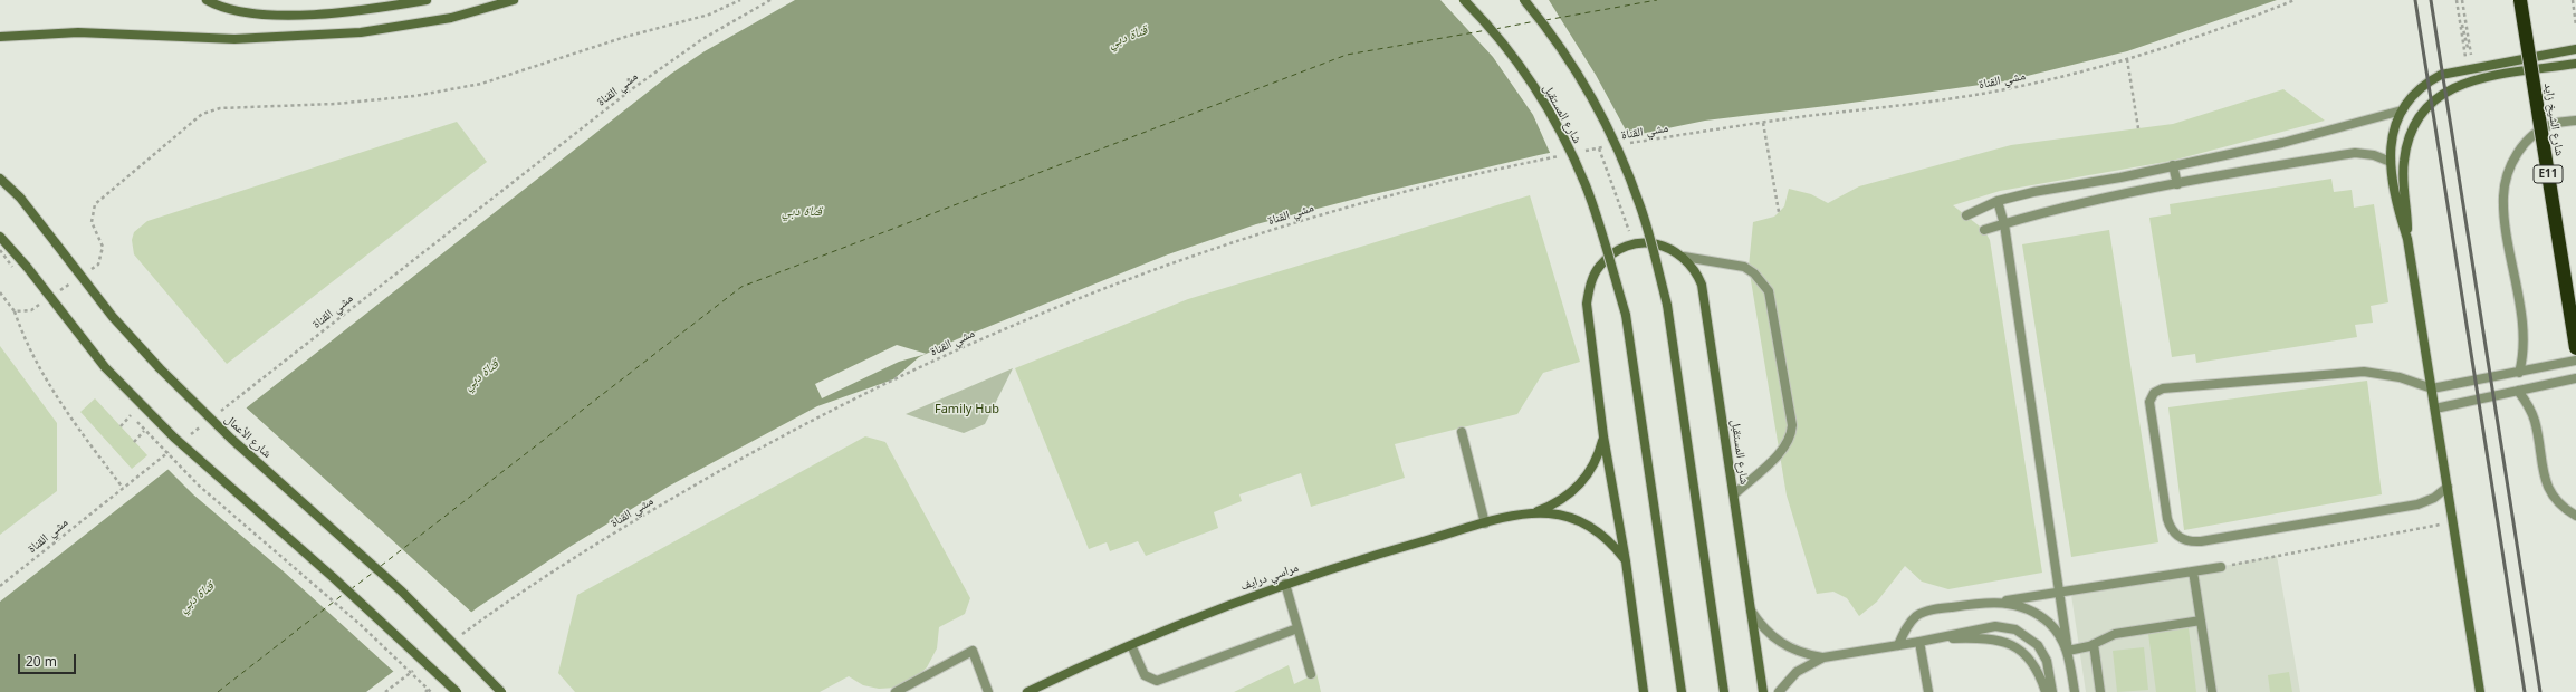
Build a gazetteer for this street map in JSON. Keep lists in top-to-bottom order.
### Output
{
  "streets": {
    "highway": ["شارع الشيخ زايد", "E11"],
    "street": ["شارع المستقبل", "شارع الأعمال", "مراسي درايف"],
    "path": ["مشي القناة"]
  },
  "crossings": [
    ["شارع المستقبل", "مراسي درايف"]
  ],
  "water": ["قناة دبي"],
  "parks": ["Family Hub"],
  "scale_bar": "20 m"
}
